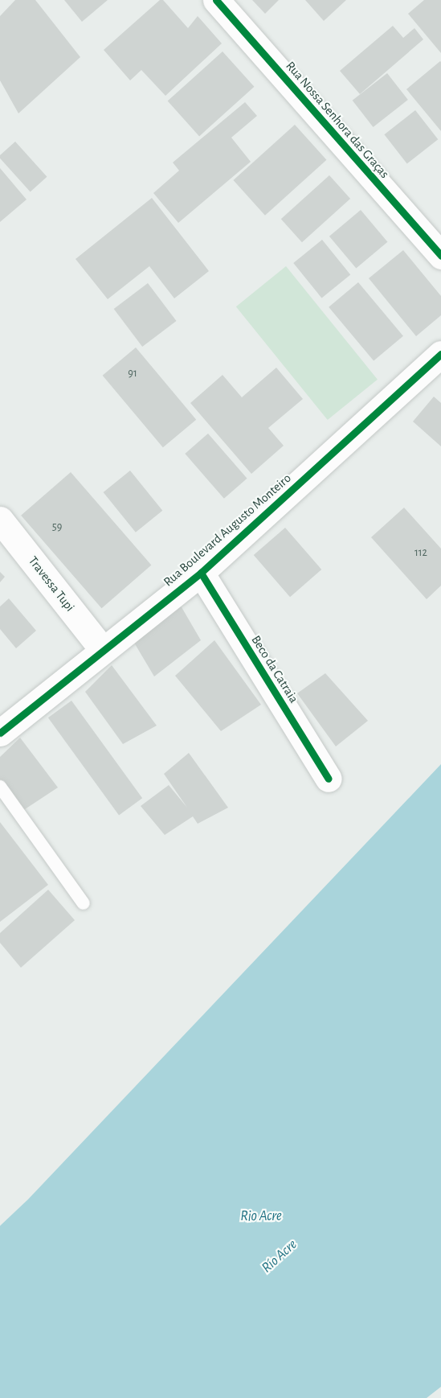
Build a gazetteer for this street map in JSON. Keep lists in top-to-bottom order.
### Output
{
  "streets": {
    "street": [
      "Rua Nossa Senhora das Graças",
      "Rua Boulevard Augusto Monteiro",
      "Travessa Tupi",
      "Beco da Catraia"
    ]
  },
  "crossings": [
    ["Rua Boulevard Augusto Monteiro", "Travessa Tupi"],
    ["Rua Boulevard Augusto Monteiro", "Beco da Catraia"]
  ],
  "water": ["Rio Acre", "Río Acre"],
  "house_numbers": ["91", "59", "112"]
}
